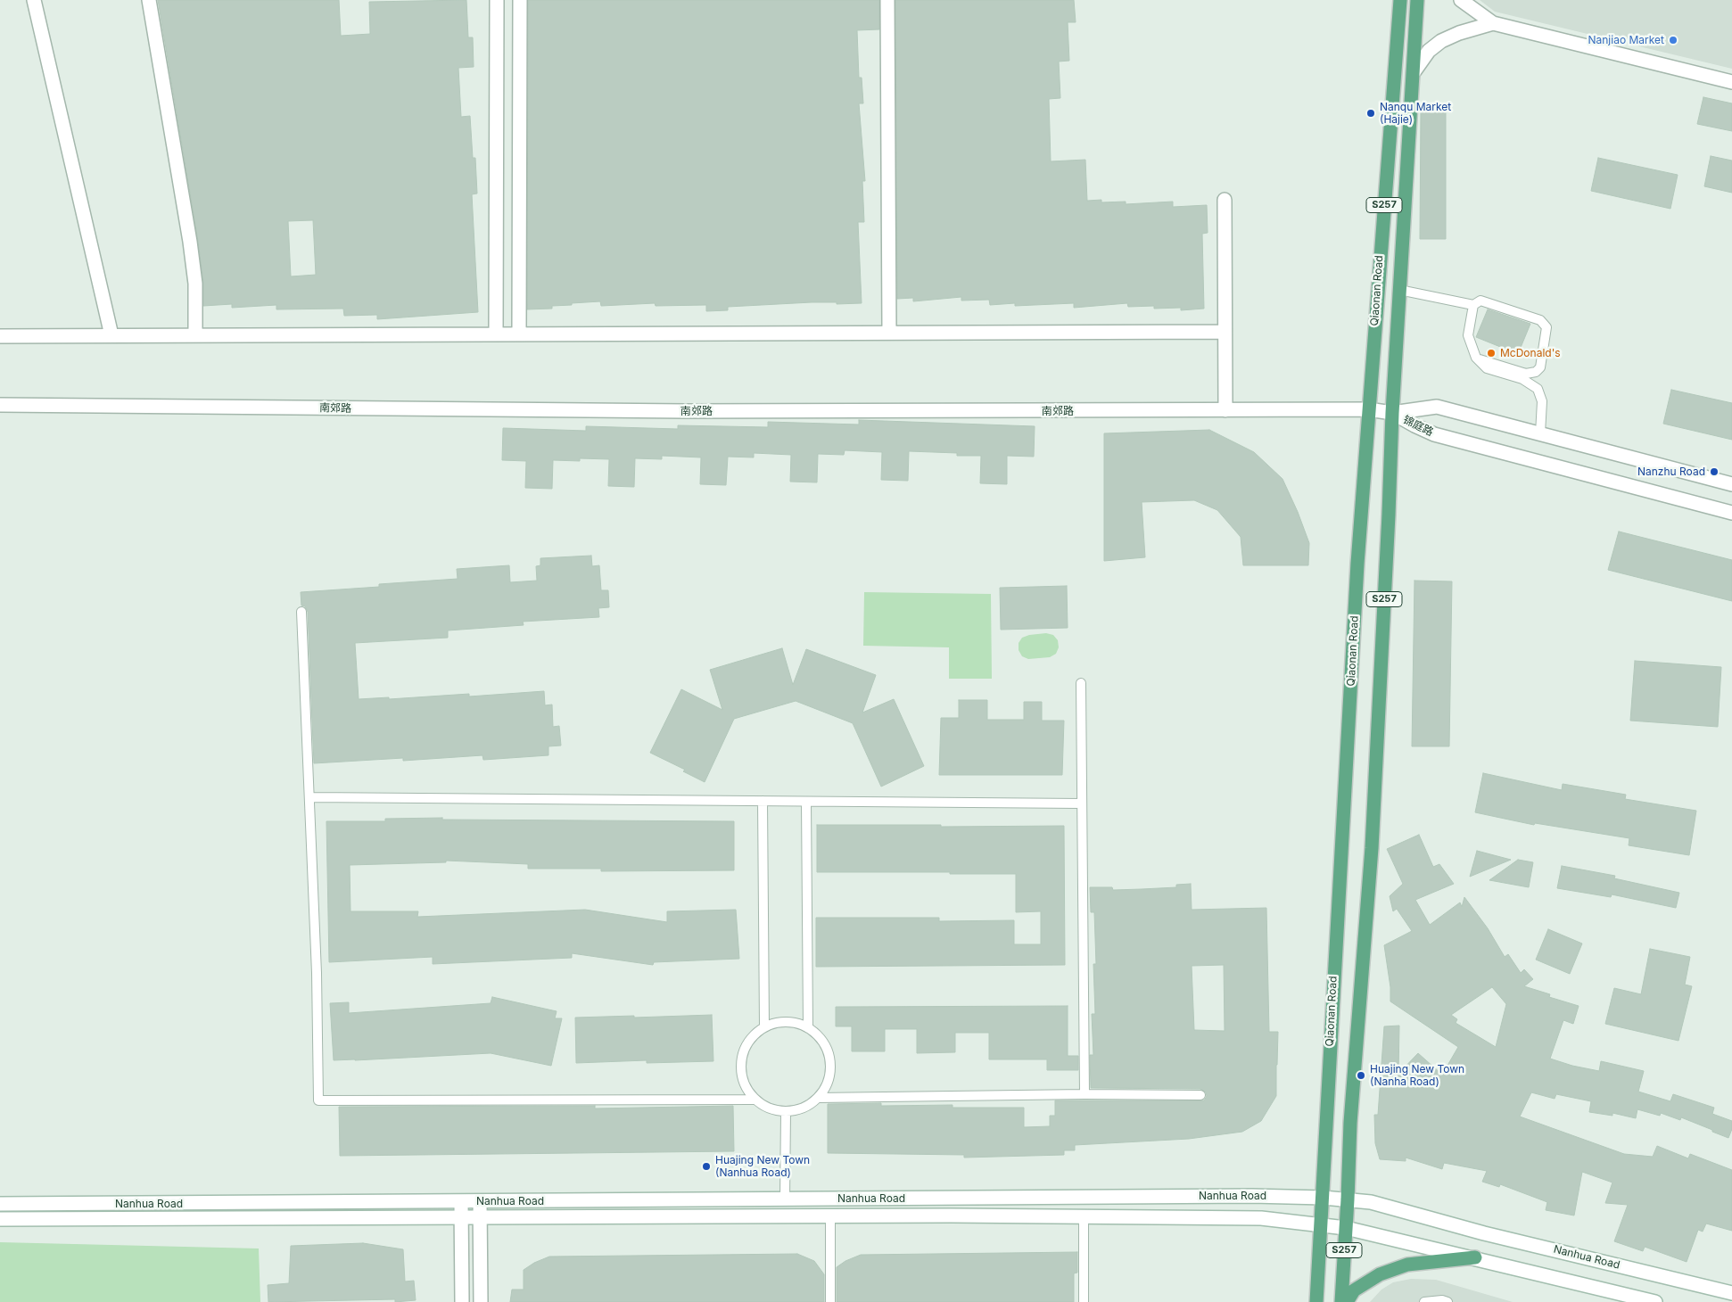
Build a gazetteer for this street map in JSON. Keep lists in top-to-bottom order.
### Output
{
  "streets": {
    "main road": ["S257", "Qiaonan Road"],
    "street": ["南郊路", "锦庭路", "Nanhua Road"]
  },
  "crossings": [
    ["Qiaonan Road", "南郊路"],
    ["Qiaonan Road", "锦庭路"],
    ["Qiaonan Road", "Nanhua Road"],
    ["南郊路", "锦庭路"]
  ],
  "places": [
    "Nanjiao Market",
    "Nanqu Market (Hajie)",
    "McDonald's",
    "Nanzhu Road",
    "Huajing New Town (Nanha Road)",
    "Huajing New Town (Nanhua Road)"
  ]
}
